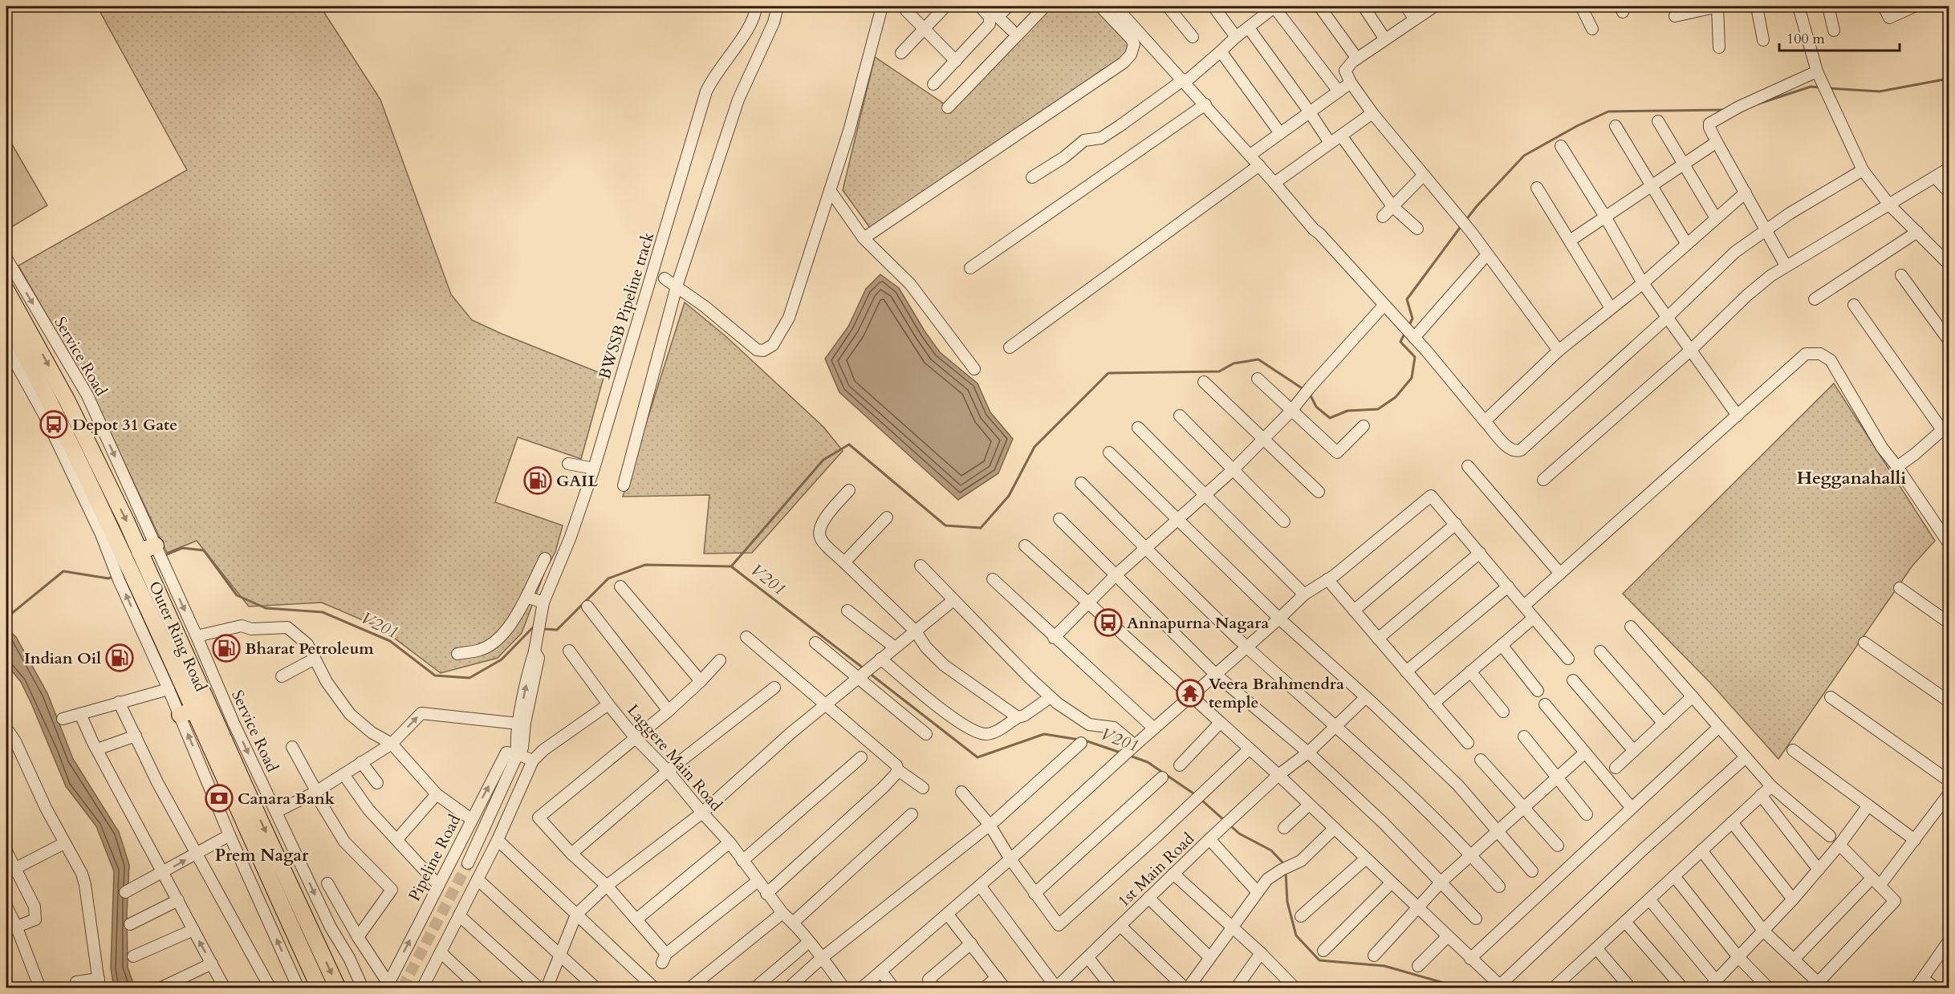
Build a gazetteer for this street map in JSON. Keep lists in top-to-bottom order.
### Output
{
  "streets": {
    "highway": ["Outer Ring Road"],
    "street": [
      "BWSSB Pipeline track",
      "Service Road",
      "Laggere Main Road",
      "Pipeline Road",
      "1st Main Road"
    ]
  },
  "crossings": [
    ["Service Road", "Outer Ring Road"]
  ],
  "districts": ["Hegganahalli", "Prem Nagar"],
  "water": ["V201"],
  "places": {
    "bus stop": ["Depot 31 Gate", "Annapurna Nagara"],
    "fuel station": ["GAIL", "Bharat Petroleum", "Indian Oil"],
    "temple": ["Veera Brahmendra temple"],
    "bank": ["Canara Bank"]
  },
  "scale_bar": "100 m"
}
